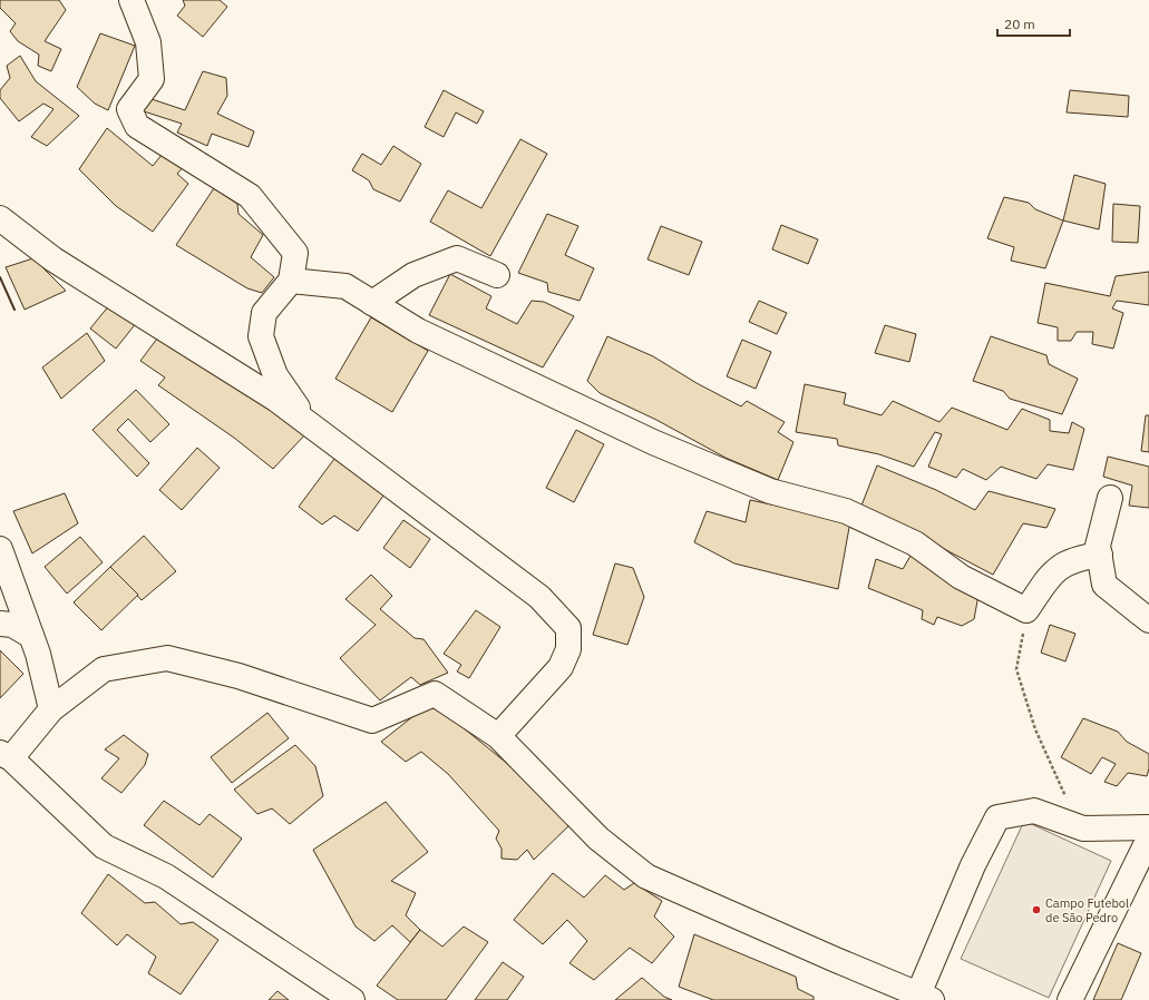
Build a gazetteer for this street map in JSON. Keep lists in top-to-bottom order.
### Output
{
  "places": ["Campo Futebol de São Pedro"],
  "scale_bar": "20 m"
}
